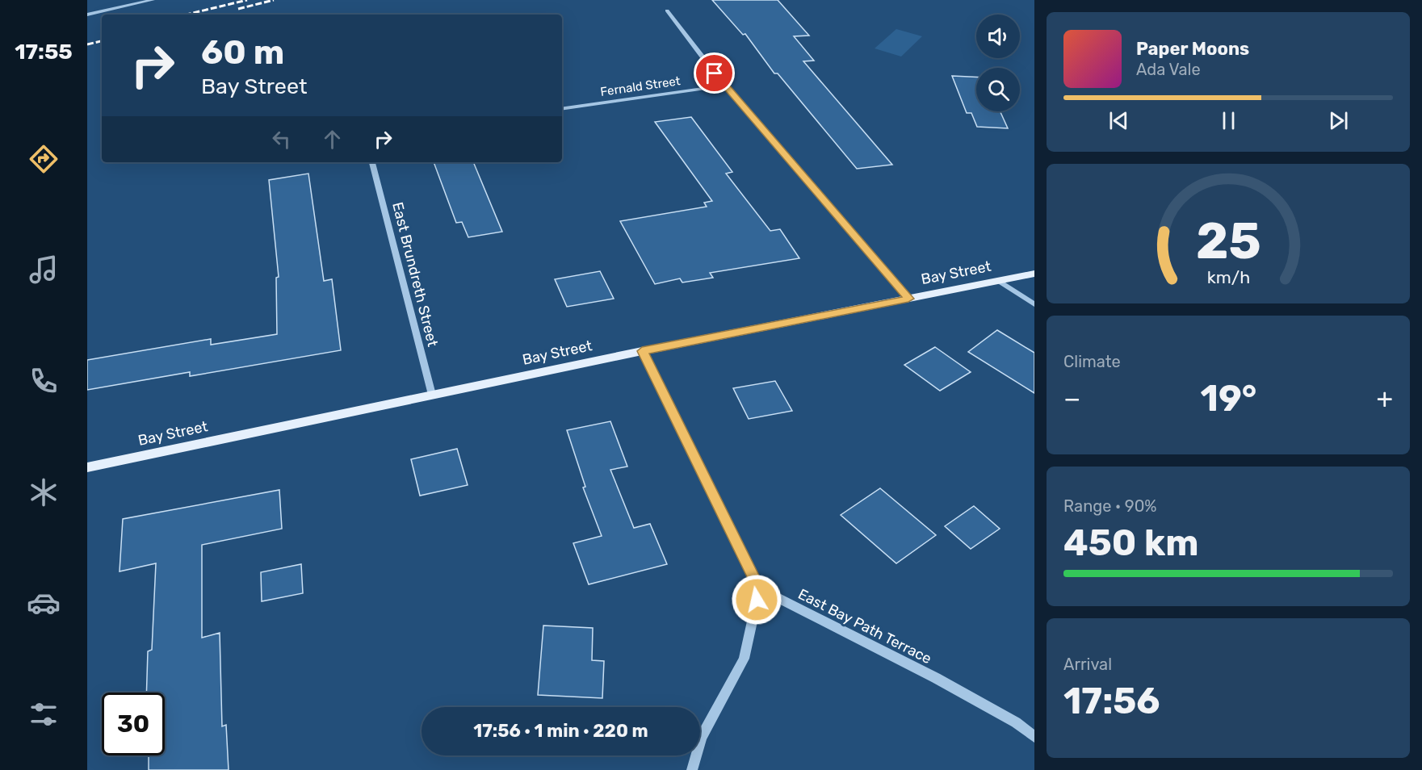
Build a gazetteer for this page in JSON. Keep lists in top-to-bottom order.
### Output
{
  "streets": {
    "main road": ["Bay Street"],
    "street": ["Fernald Street", "East Brundreth Street", "East Bay Path Terrace"]
  },
  "crossings": [
    ["Bay Street", "East Brundreth Street"]
  ],
  "page": {
    "tabs": "17:55",
    "turn": ["60 m", "Bay Street"],
    "song": ["Paper Moons", "Ada Vale"],
    "tile": [
      "Climate",
      ["Range · 90%", "450 km"],
      ["Arrival", "17:56"]
    ],
    "heat": ["−", "19°", "+"],
    "limit": "30",
    "trip": "17:56 · 1 min · 220 m",
    "gauge": ["25", "km/h"]
  }
}
